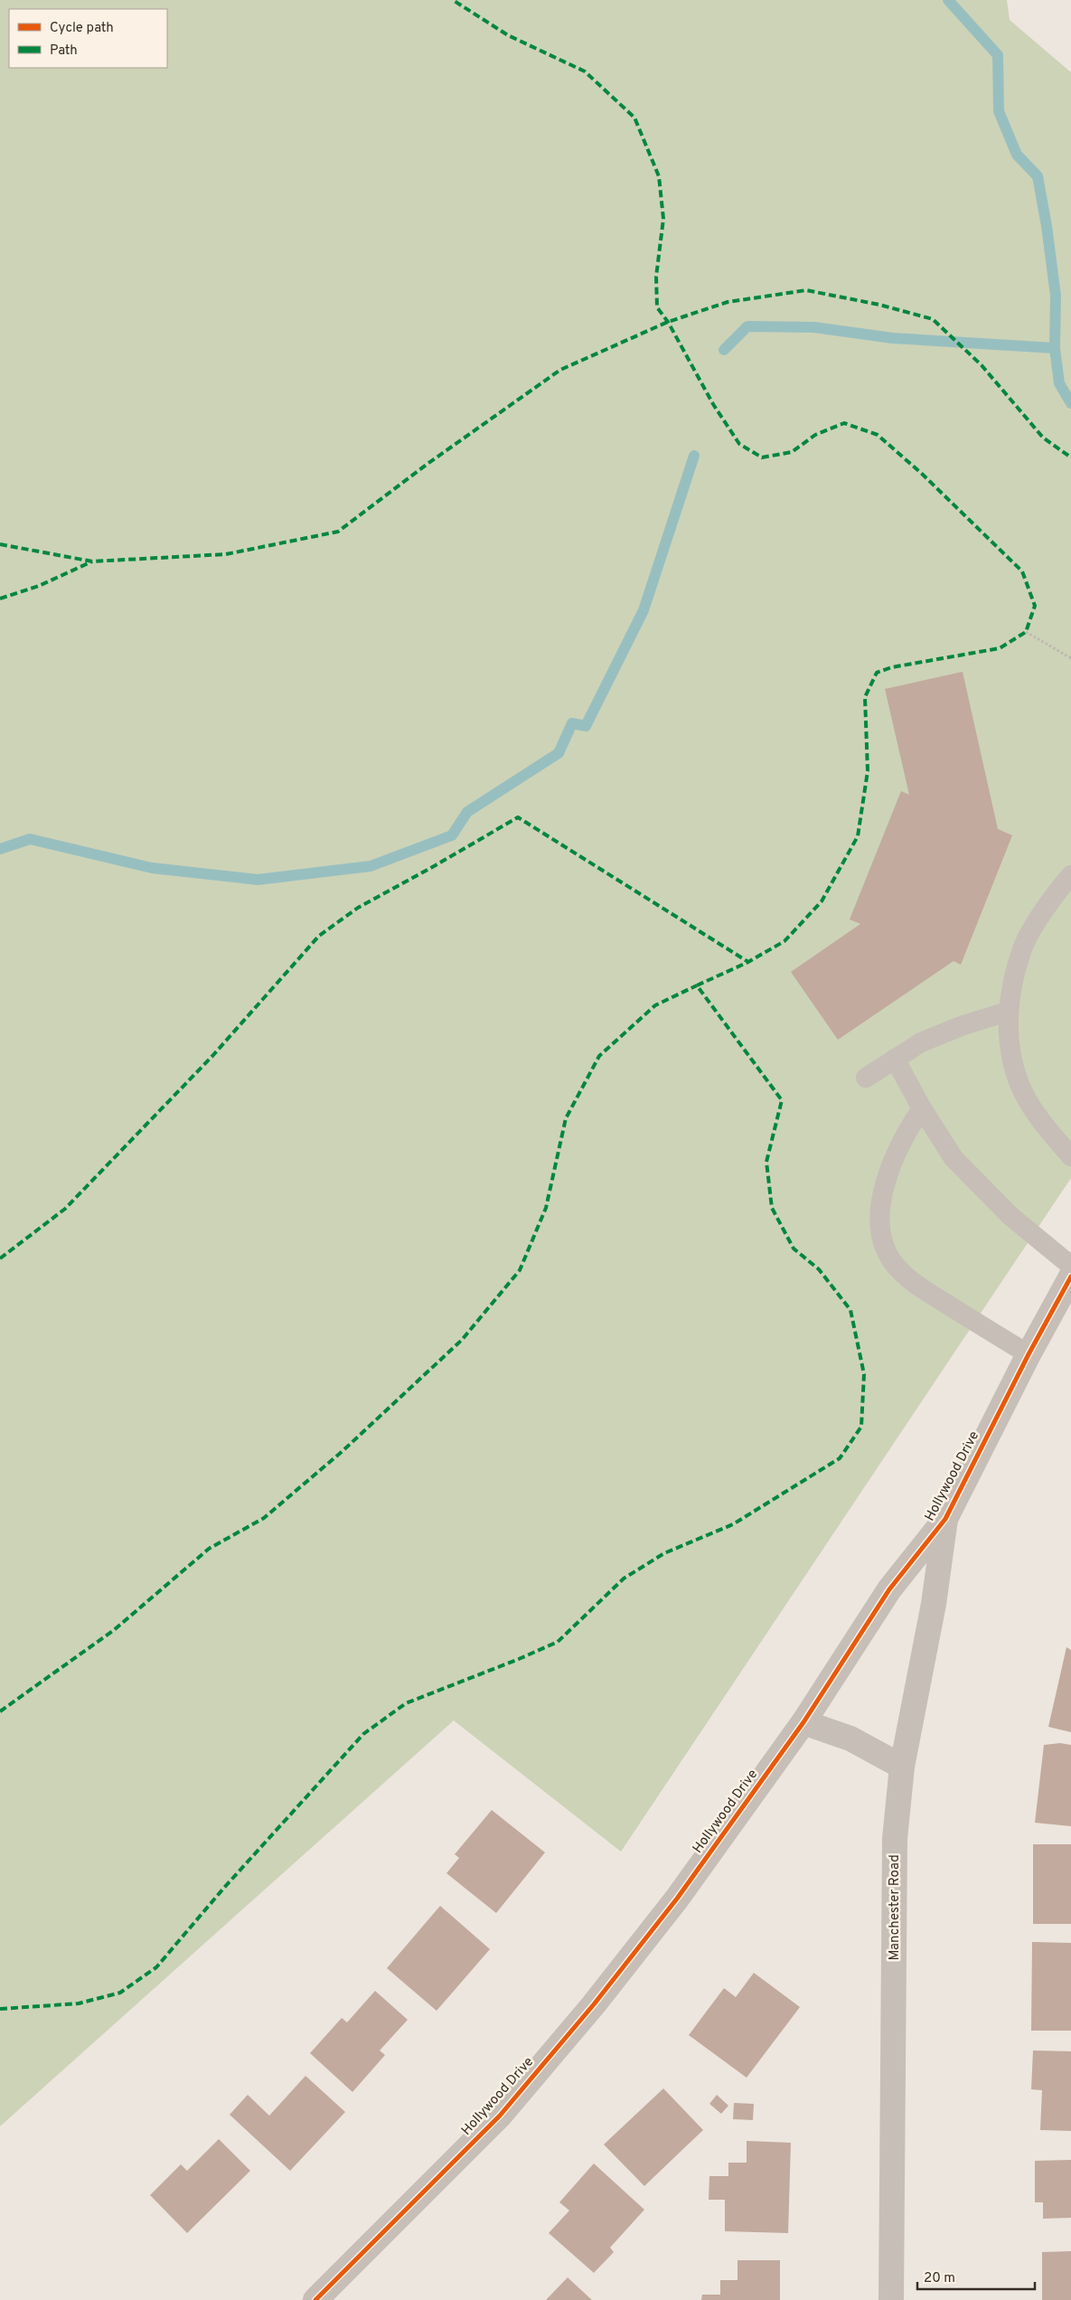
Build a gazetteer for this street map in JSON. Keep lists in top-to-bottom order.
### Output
{
  "streets": {
    "street": ["Hollywood Drive", "Manchester Road"]
  },
  "crossings": [
    ["Hollywood Drive", "Manchester Road"]
  ],
  "legend": ["Cycle path", "Path"],
  "scale_bar": "20 m"
}
